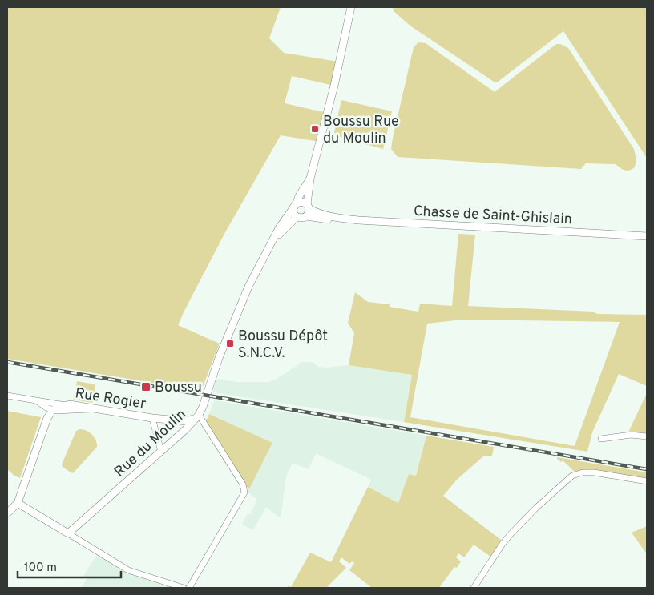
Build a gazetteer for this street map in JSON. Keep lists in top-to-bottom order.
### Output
{
  "streets": {
    "street": ["Chasse de Saint-Ghislain", "Rue Rogier", "Rue du Moulin"]
  },
  "crossings": [
    ["Chasse de Saint-Ghislain", "Rue du Moulin"],
    ["Rue Rogier", "Rue du Moulin"]
  ],
  "places": {
    "transit": ["Boussu Rue du Moulin", "Boussu Dépôt S.N.C.V.", "Boussu"]
  },
  "scale_bar": "100 m"
}
